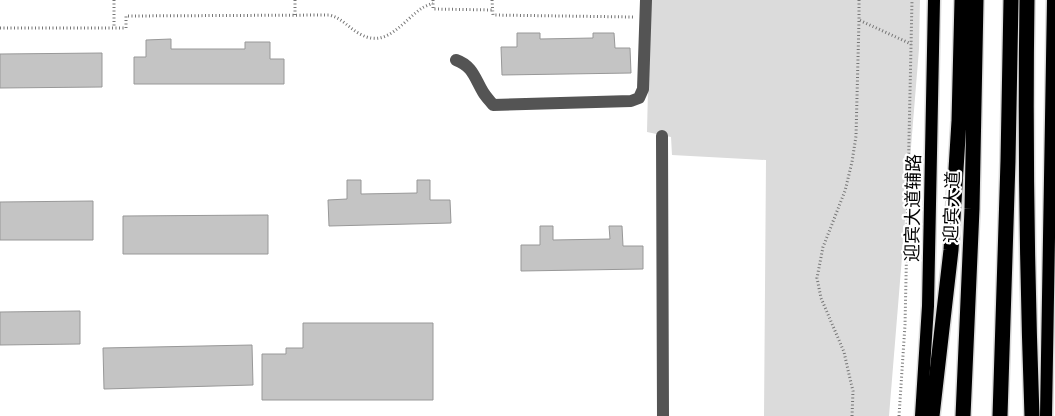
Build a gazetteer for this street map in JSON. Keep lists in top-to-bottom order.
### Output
{
  "streets": {
    "highway": ["迎宾大道"],
    "main road": ["迎宾大道辅路"]
  }
}
